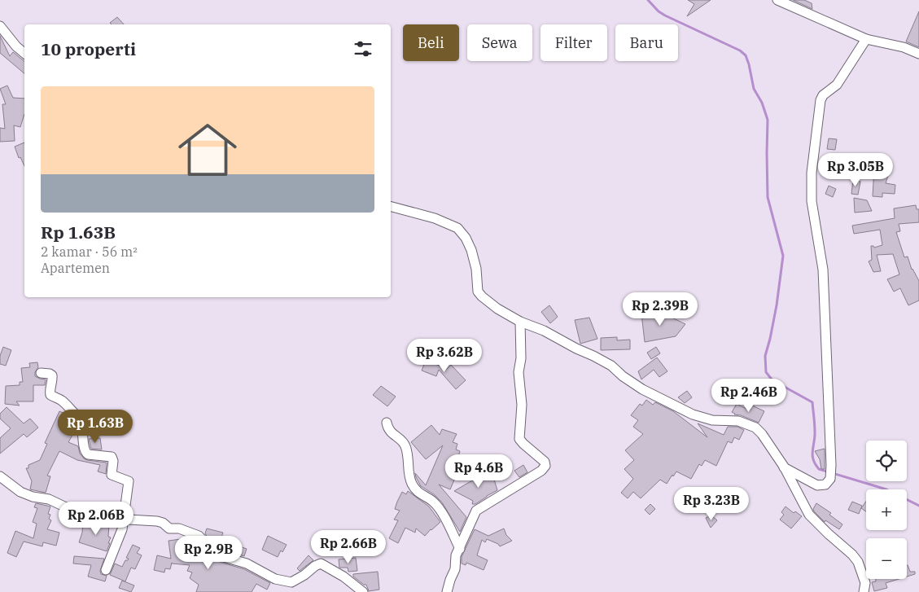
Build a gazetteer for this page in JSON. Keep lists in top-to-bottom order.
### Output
{
  "page": {
    "chip": [
      "Beli",
      "Sewa",
      "Filter",
      "Baru"
    ],
    "heading": "10 properti",
    "list": [
      {
        "name": "Rp 1.63B",
        "note": "2 kamar · 56 m² · Apartemen"
      }
    ],
    "price": [
      "Rp 3.05B",
      "Rp 2.39B",
      "Rp 3.62B",
      "Rp 2.46B",
      "Rp 1.63B",
      "Rp 4.6B",
      "Rp 3.23B",
      "Rp 2.06B",
      "Rp 2.66B",
      "Rp 2.9B"
    ],
    "map_buttons": ["+", "−"]
  }
}
